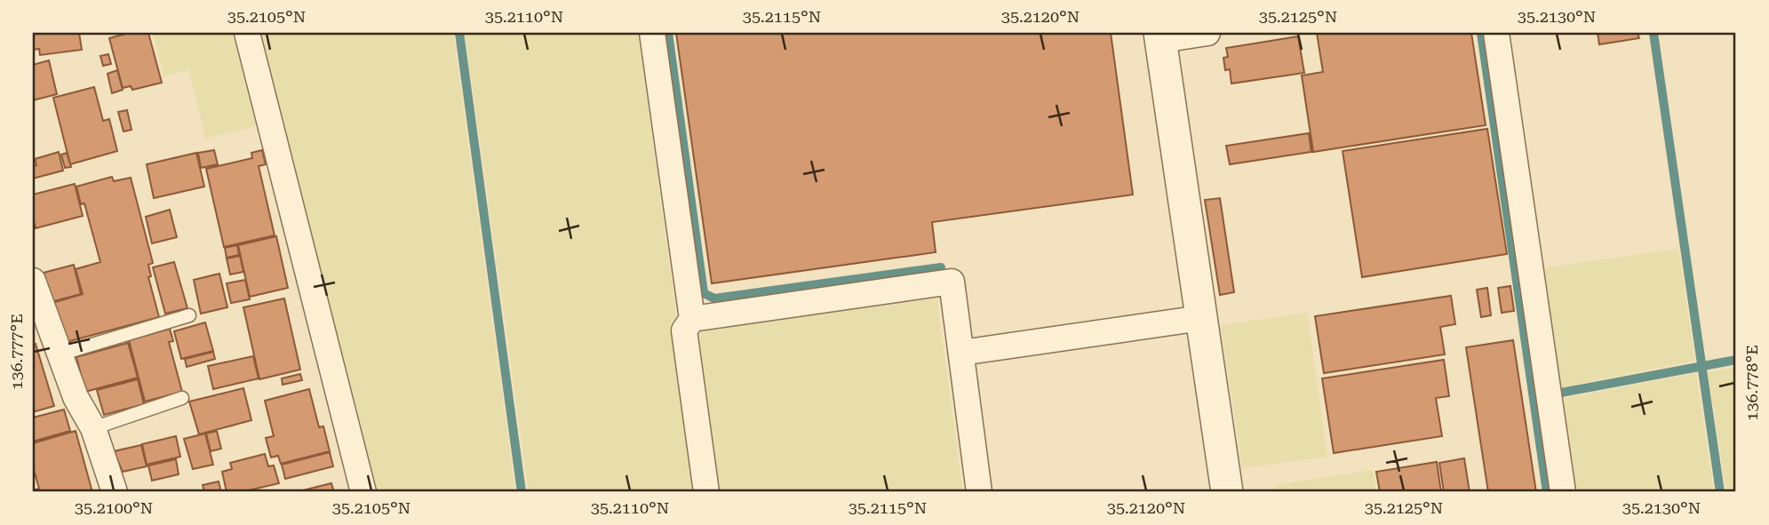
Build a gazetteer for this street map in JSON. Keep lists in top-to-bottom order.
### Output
{
  "coordinates": [
    "35.2105°N",
    "35.2110°N",
    "35.2115°N",
    "35.2120°N",
    "35.2125°N",
    "35.2130°N",
    "136.777°E",
    "136.778°E",
    "35.2100°N"
  ]
}
